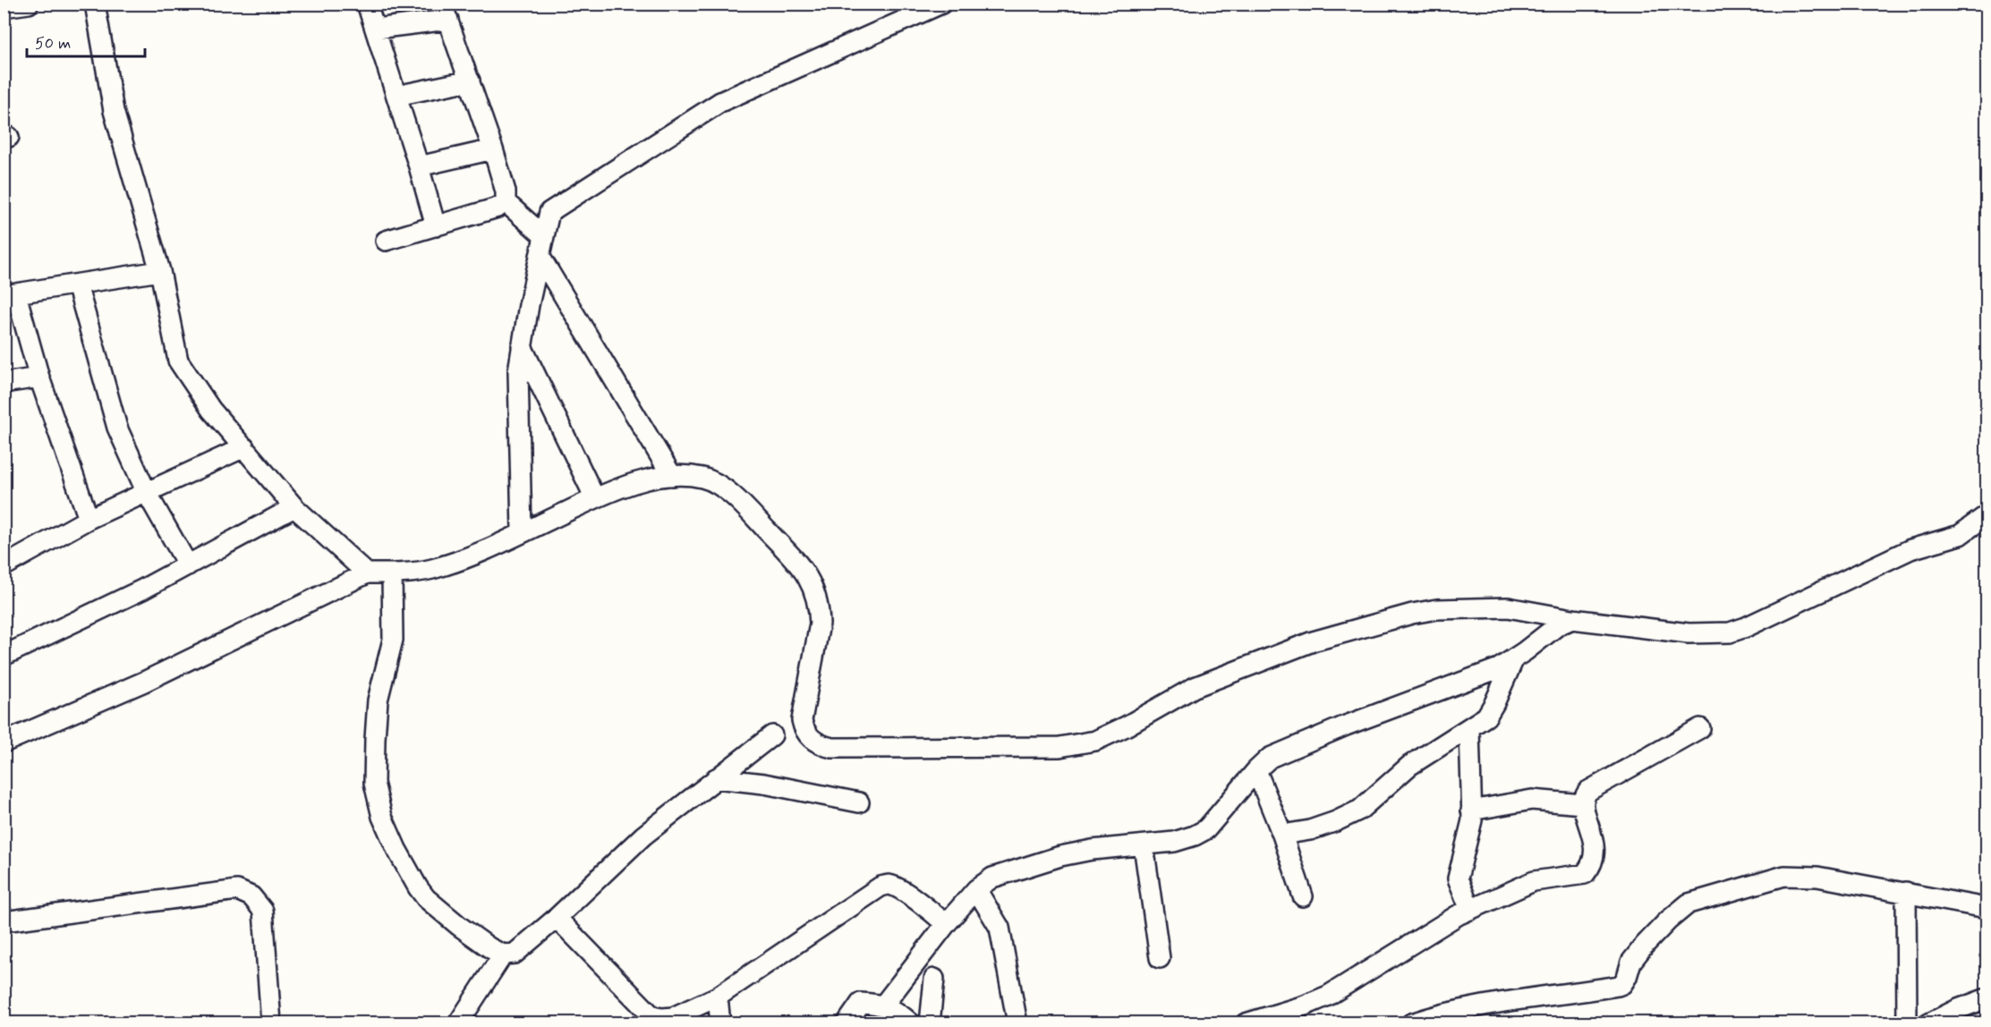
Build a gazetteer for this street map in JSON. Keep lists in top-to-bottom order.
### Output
{
  "scale_bar": "50 m"
}
